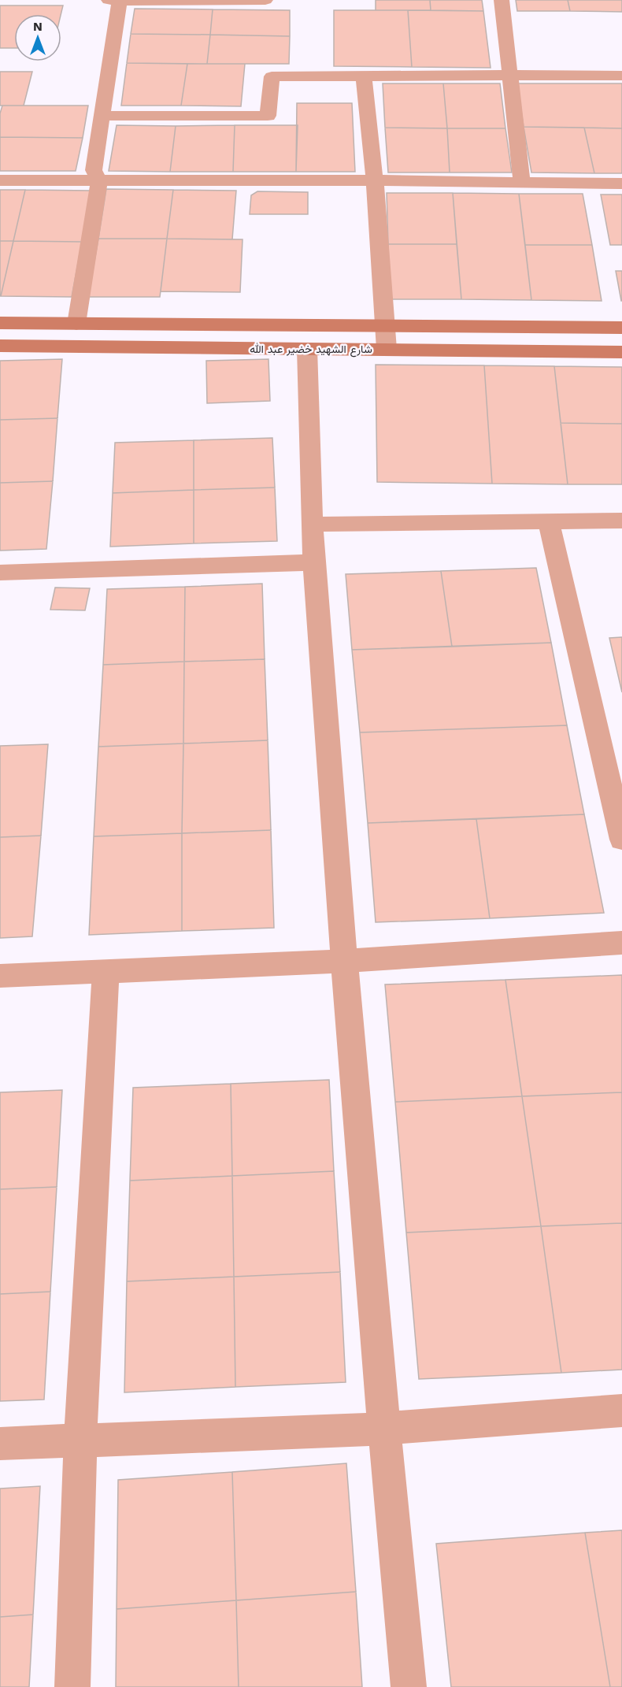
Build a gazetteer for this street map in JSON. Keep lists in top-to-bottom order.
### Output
{
  "streets": {
    "main road": ["شارع الشهيد خضير عبد الله"]
  },
  "north": "top"
}
